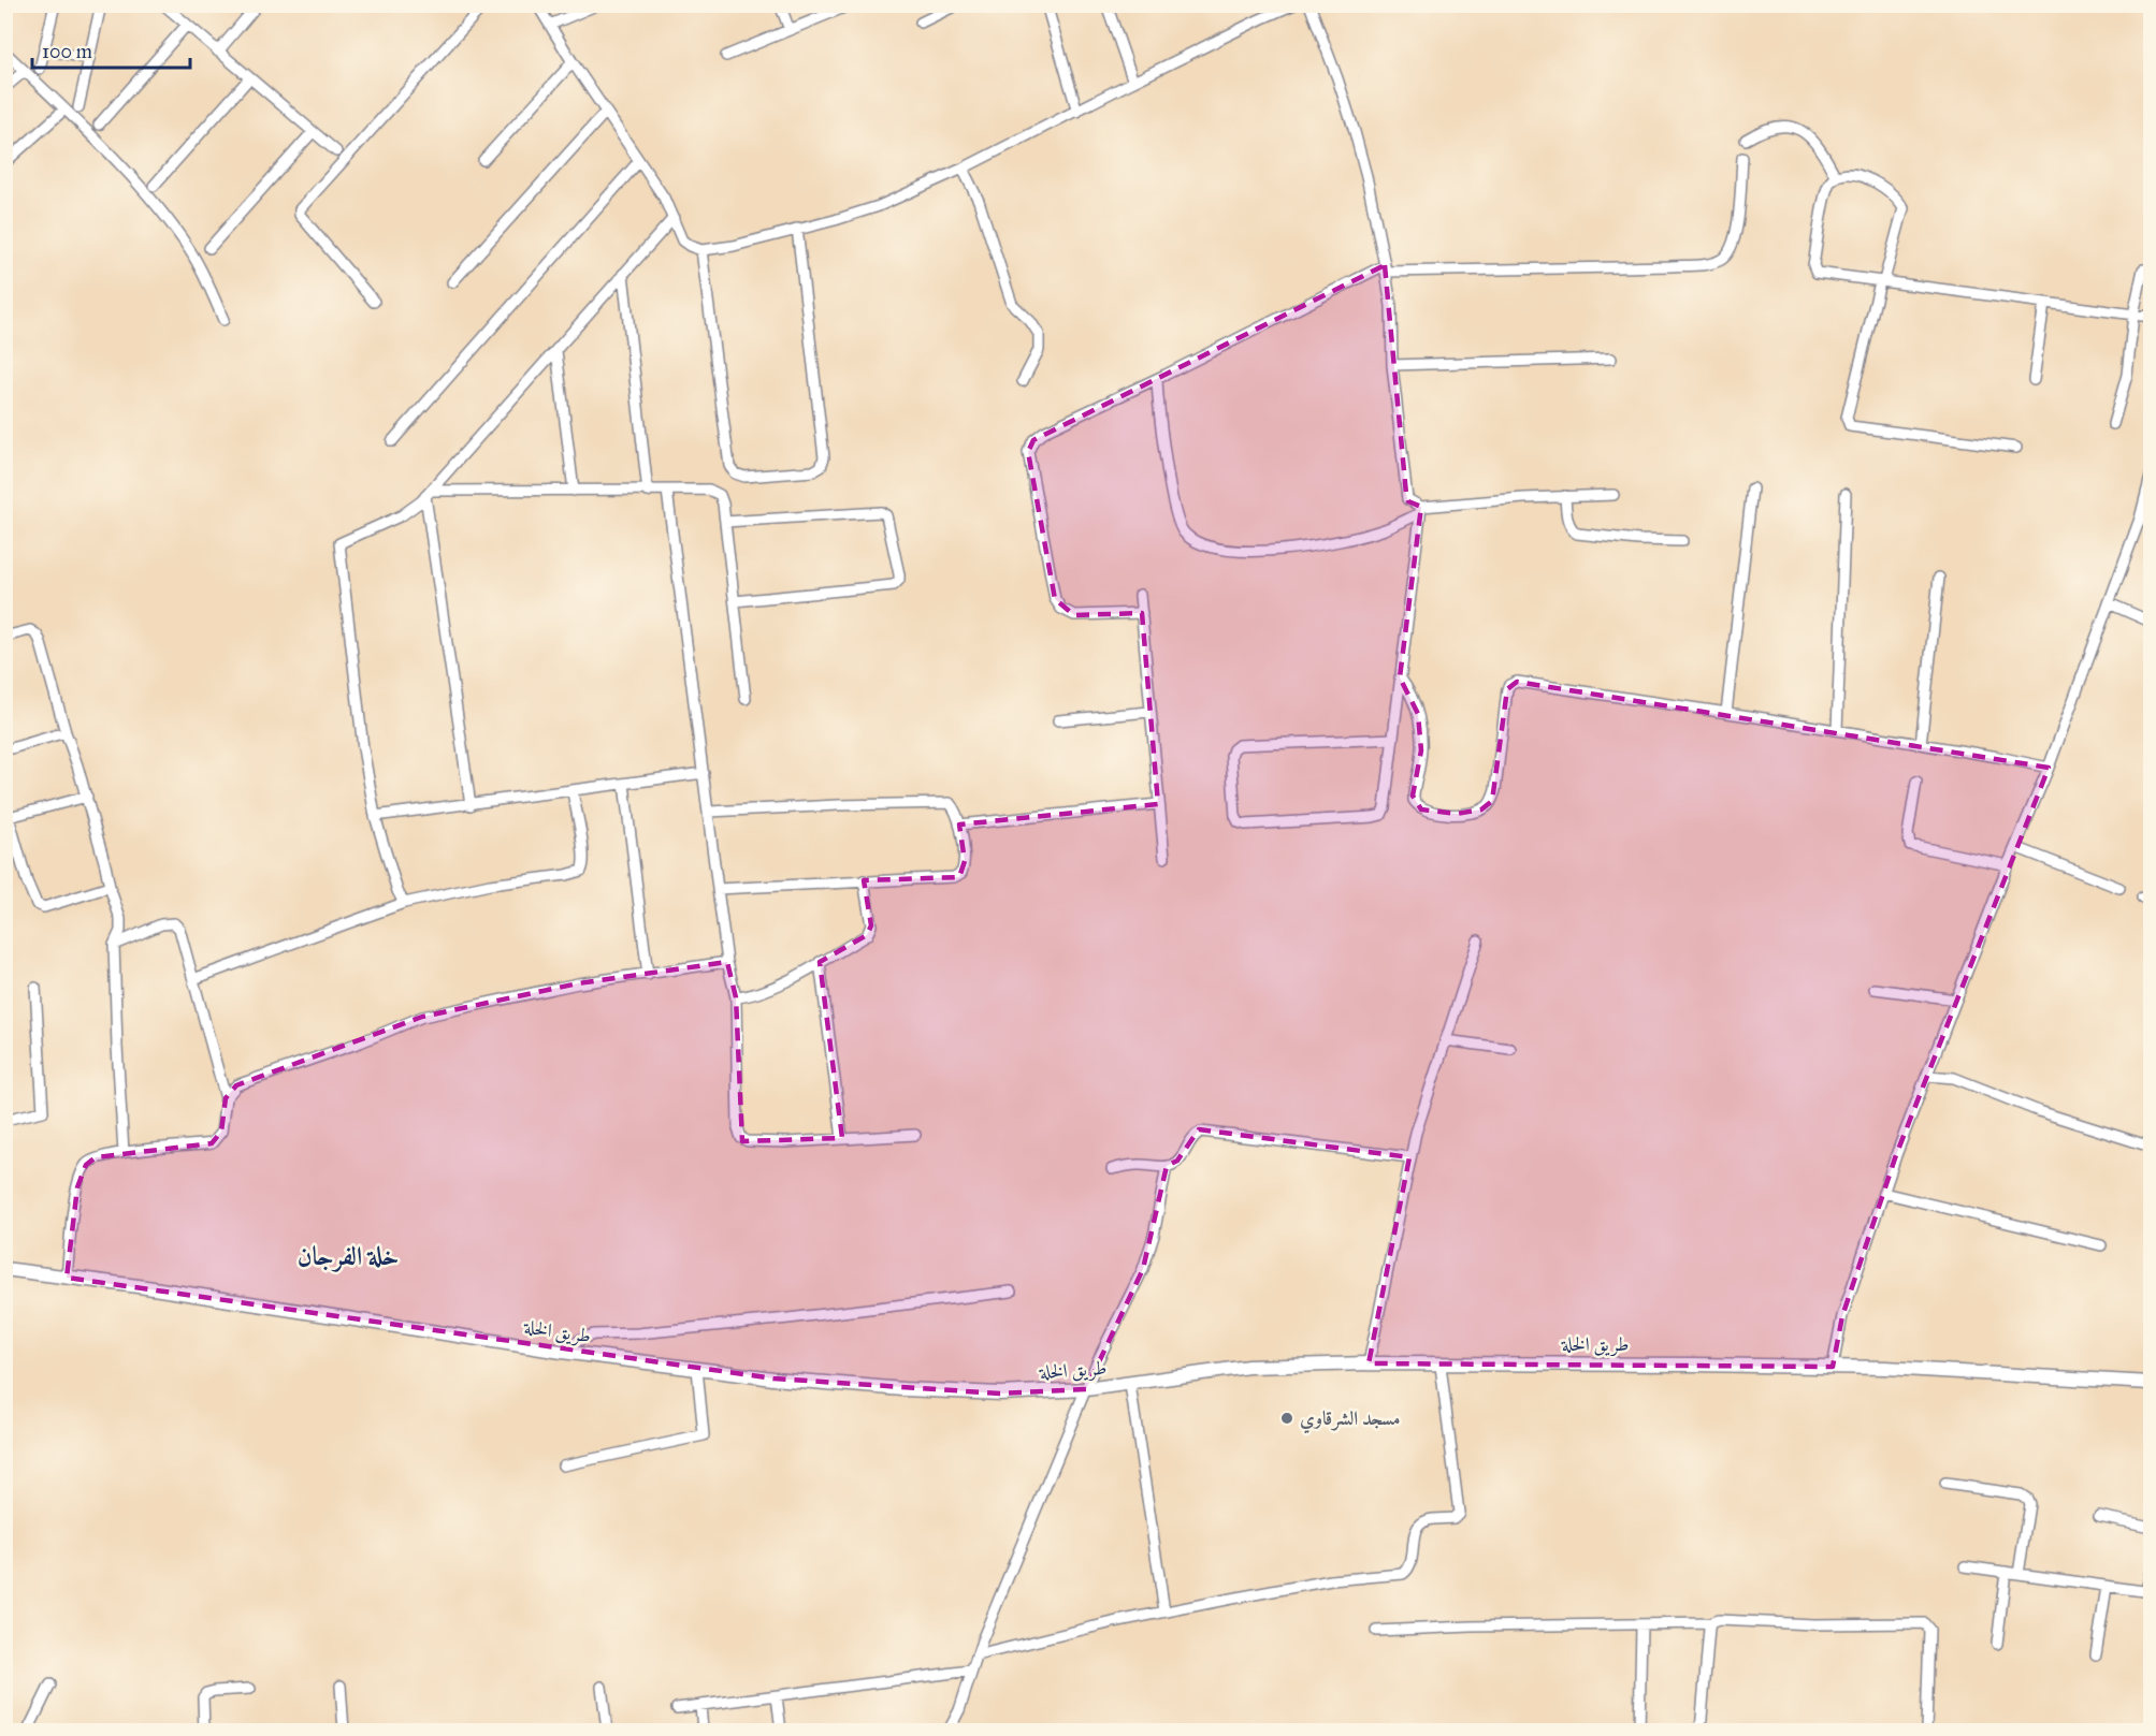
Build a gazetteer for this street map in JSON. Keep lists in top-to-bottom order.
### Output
{
  "streets": {
    "street": ["طريق الخلة"]
  },
  "districts": ["خلة الفرجان"],
  "places": ["مسجد الشرقاوي"],
  "scale_bar": "100 m"
}
